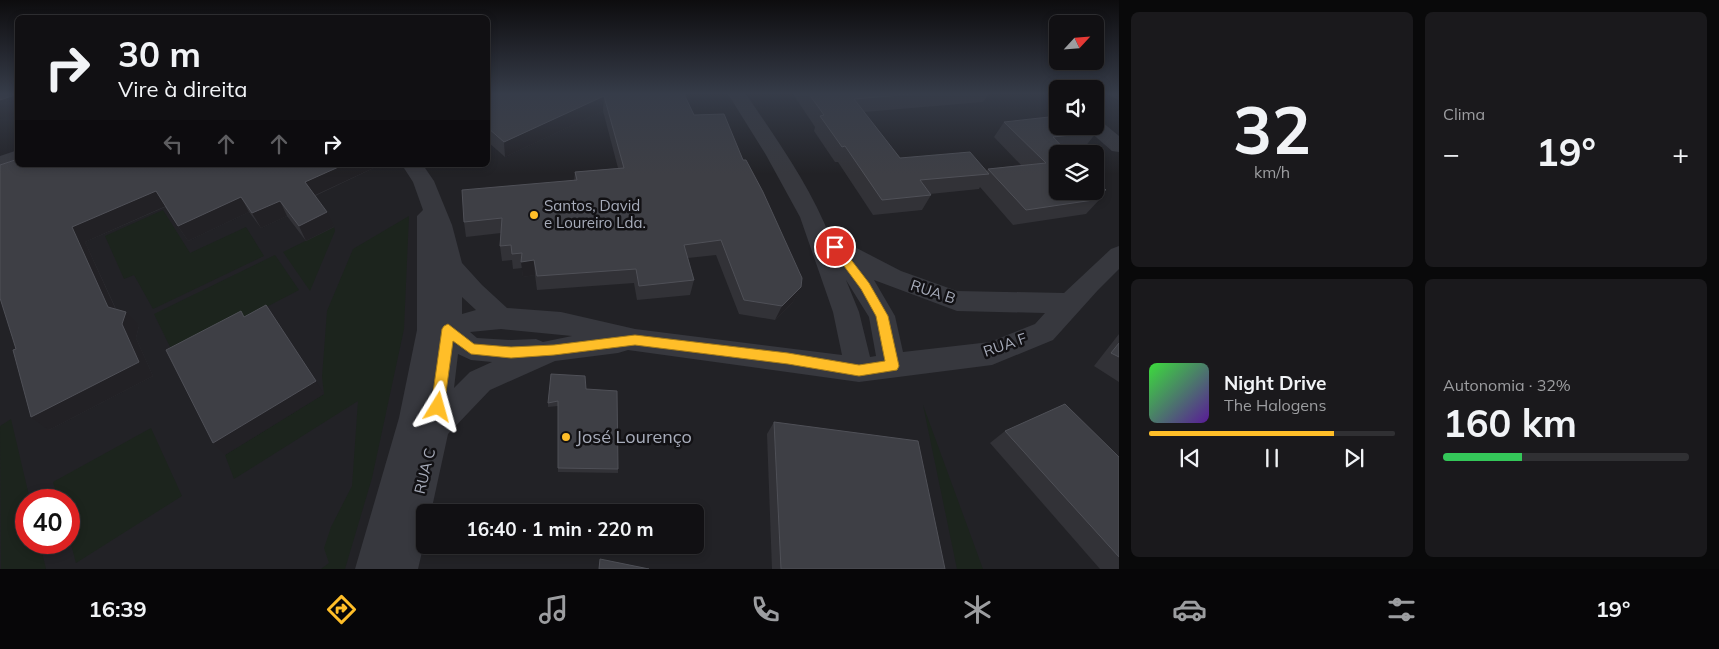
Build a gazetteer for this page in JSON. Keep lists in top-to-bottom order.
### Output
{
  "streets": {
    "street": ["RUA B", "RUA F", "RUA C"]
  },
  "crossings": [
    ["RUA B", "RUA F"]
  ],
  "places": ["Santos, David e Loureiro Lda.", "José Lourenço"],
  "north": "top right",
  "page": {
    "tile": [
      ["32", "km/h"],
      "Clima",
      ["Autonomia · 32%", "160 km"]
    ],
    "turn": ["30 m", "Vire à direita"],
    "heat": ["−", "19°", "+"],
    "song": ["Night Drive", "The Halogens"],
    "limit": "40",
    "trip": "16:40 · 1 min · 220 m",
    "tabs": ["16:39", "19°"]
  }
}
